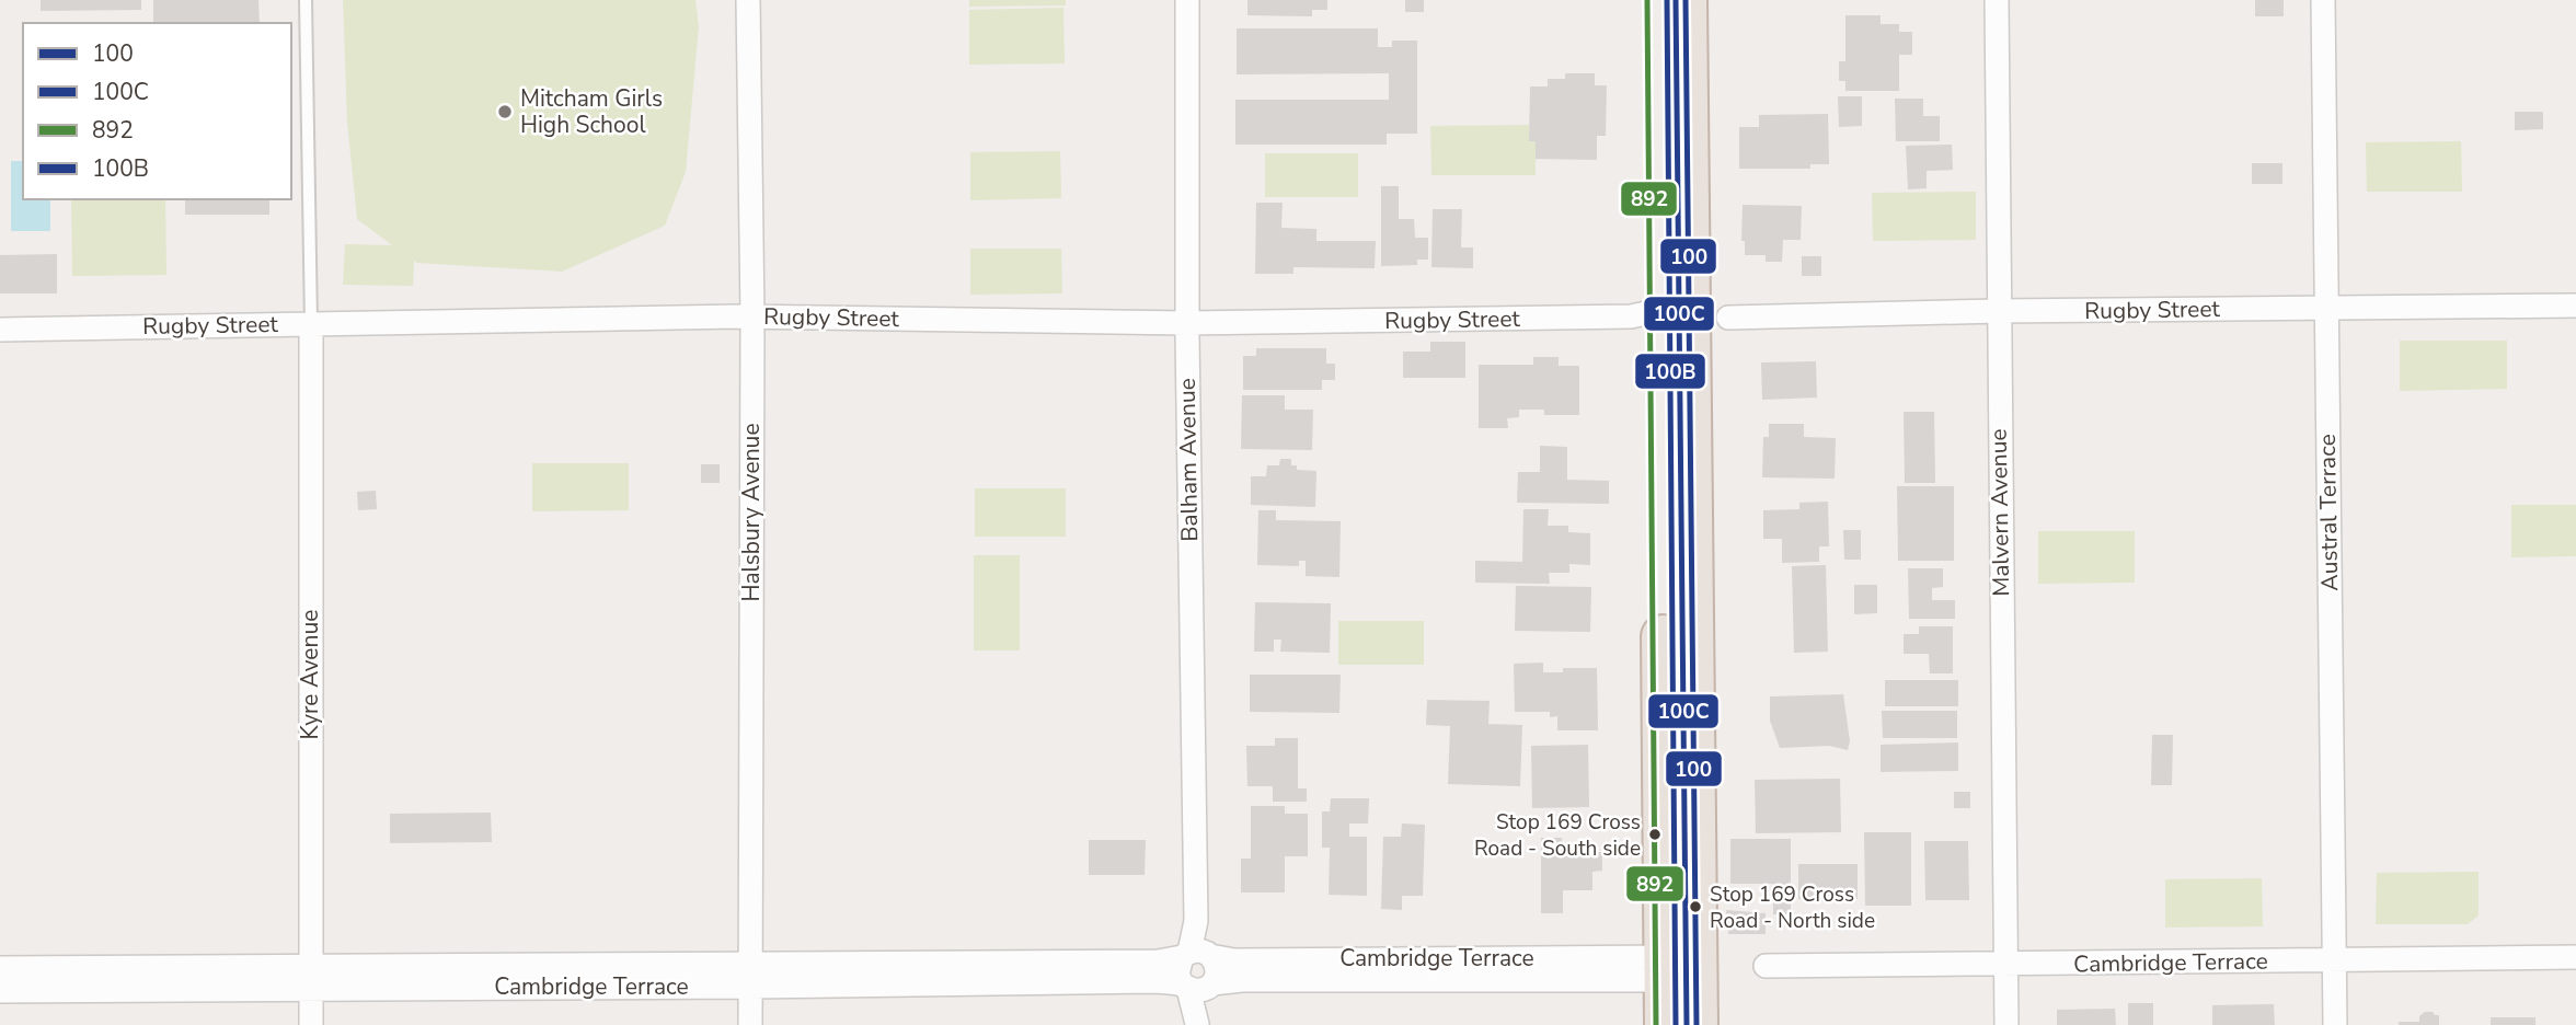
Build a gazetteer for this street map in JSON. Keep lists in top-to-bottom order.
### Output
{
  "streets": {
    "street": [
      "Rugby Street",
      "Balham Avenue",
      "Halsbury Avenue",
      "Malvern Avenue",
      "Austral Terrace",
      "Kyre Avenue",
      "Cambridge Terrace"
    ]
  },
  "crossings": [
    ["Rugby Street", "Balham Avenue"],
    ["Rugby Street", "Halsbury Avenue"],
    ["Rugby Street", "Malvern Avenue"],
    ["Rugby Street", "Austral Terrace"],
    ["Rugby Street", "Kyre Avenue"],
    ["Balham Avenue", "Cambridge Terrace"],
    ["Halsbury Avenue", "Cambridge Terrace"],
    ["Malvern Avenue", "Cambridge Terrace"],
    ["Austral Terrace", "Cambridge Terrace"],
    ["Kyre Avenue", "Cambridge Terrace"]
  ],
  "places": ["Mitcham Girls High School", "Stop 169 Cross Road - South side", "Stop 169 Cross Road - North side"],
  "lines": [
    "transit line 100",
    "transit line 100C",
    "transit line 892",
    "transit line 100B"
  ],
  "legend": [
    "100",
    "100C",
    "892",
    "100B"
  ]
}
